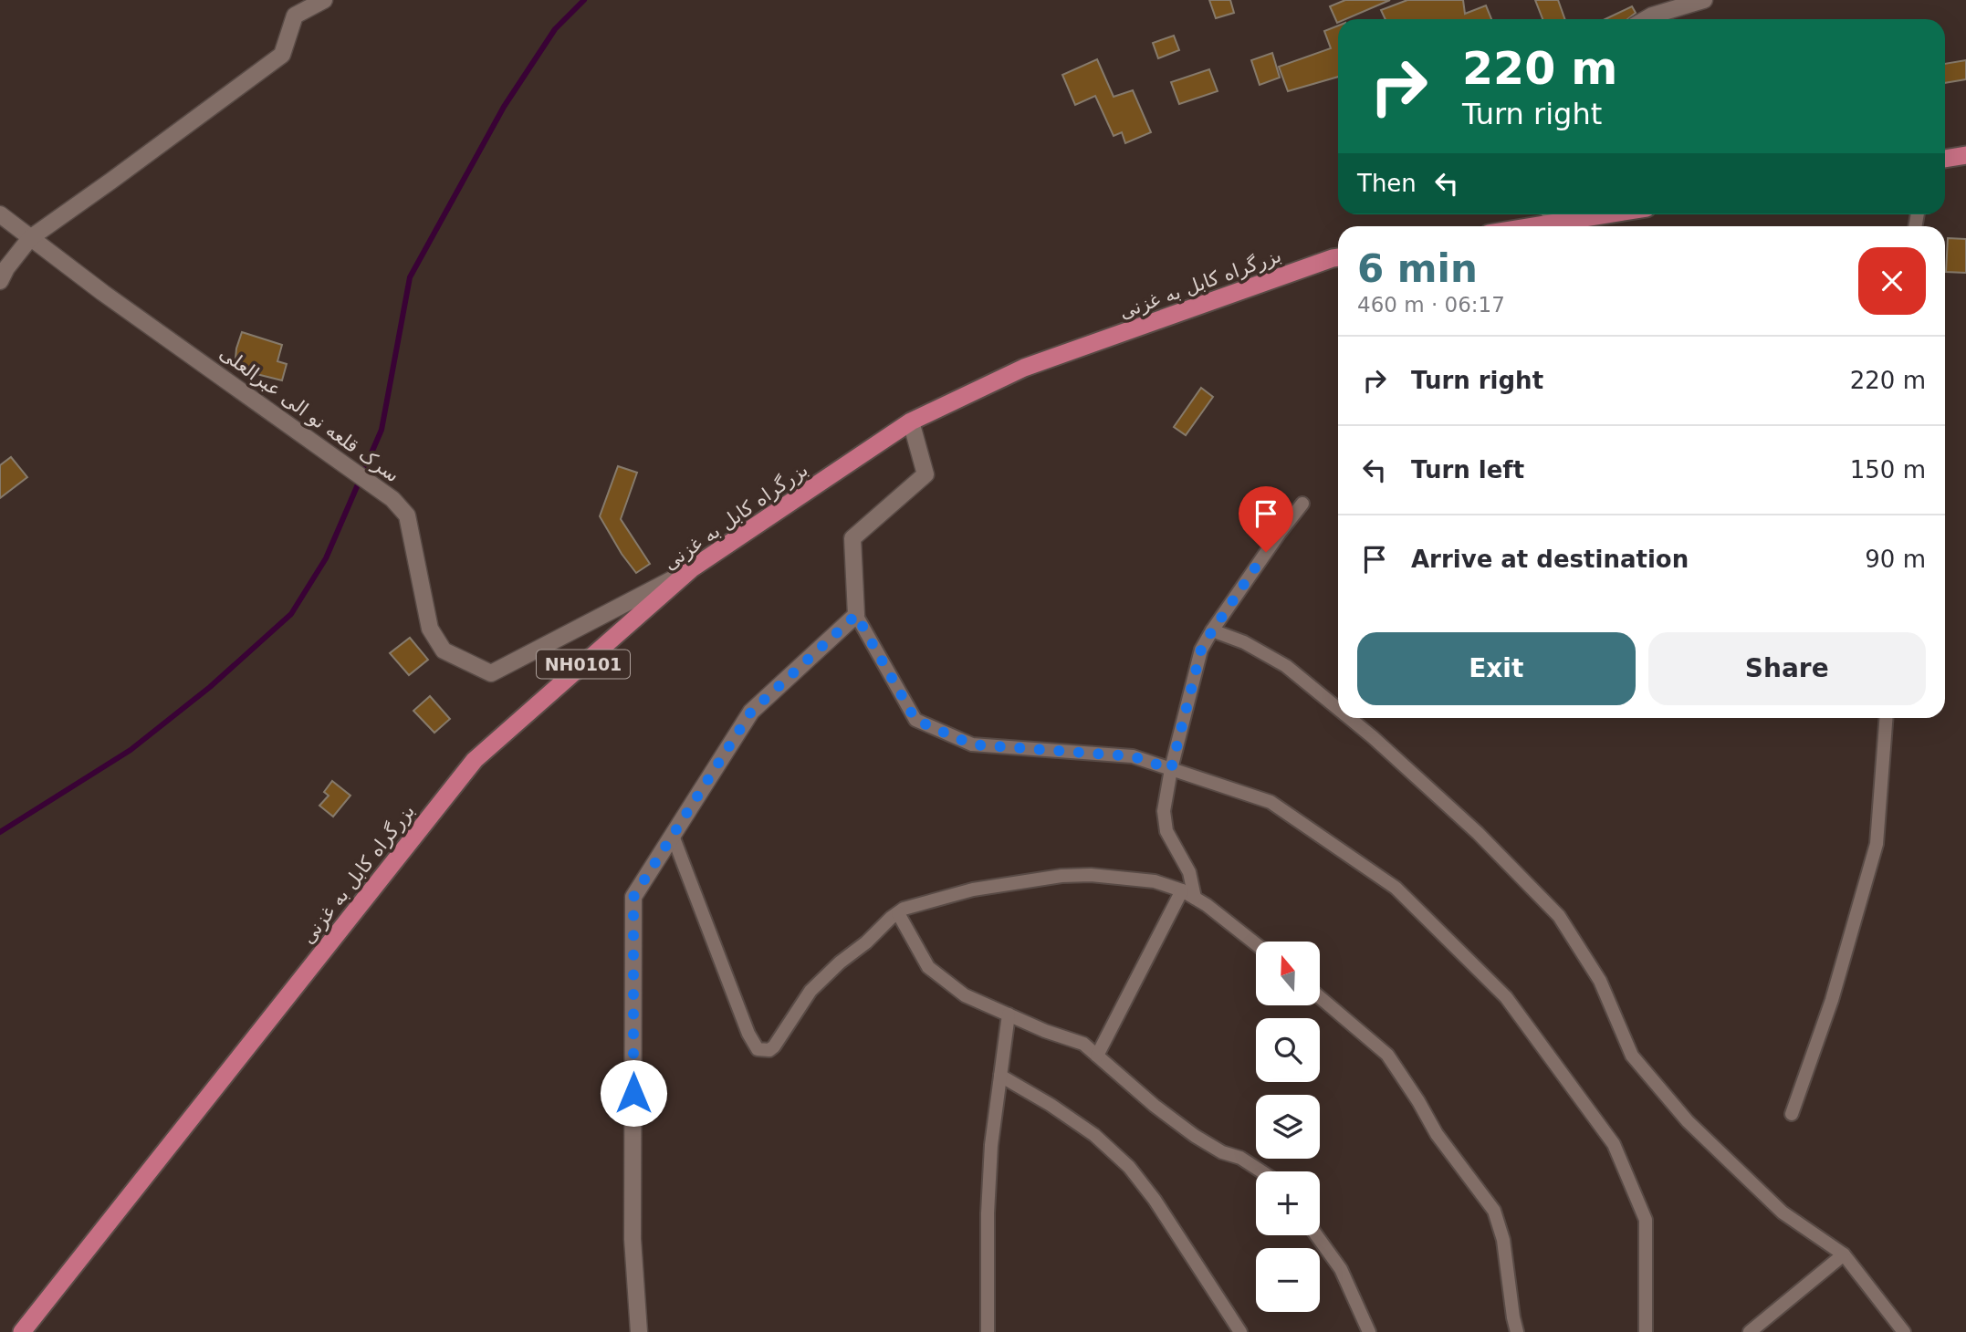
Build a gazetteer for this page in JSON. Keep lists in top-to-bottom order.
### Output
{
  "streets": {
    "highway": ["بزرگراه کابل به غزنی", "NH0101"],
    "street": ["سرک قلعه نو الی عبرالعلی"]
  },
  "crossings": [
    ["بزرگراه کابل به غزنی", "سرک قلعه نو الی عبرالعلی"]
  ],
  "north": "top",
  "page": {
    "turn": ["220 m", "Turn right"],
    "then": "Then",
    "heading": ["6 min", "460 m · 06:17"],
    "list": [
      {
        "name": "Turn right",
        "value": "220 m"
      },
      {
        "name": "Turn left",
        "value": "150 m"
      },
      {
        "name": "Arrive at destination",
        "value": "90 m"
      }
    ],
    "buttons": ["Exit", "Share"],
    "map_buttons": ["+", "−"]
  }
}
